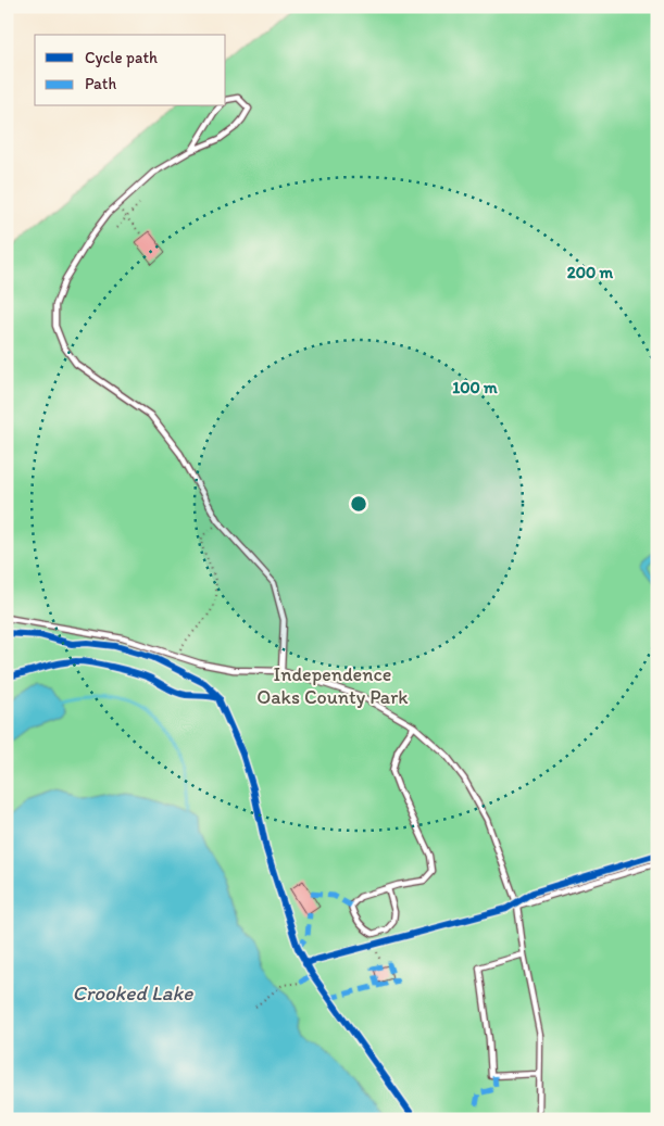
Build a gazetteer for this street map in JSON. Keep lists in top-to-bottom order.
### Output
{
  "water": ["Crooked Lake"],
  "parks": ["Independence Oaks County Park"],
  "legend": ["Cycle path", "Path"],
  "rings": ["200 m", "100 m"]
}
